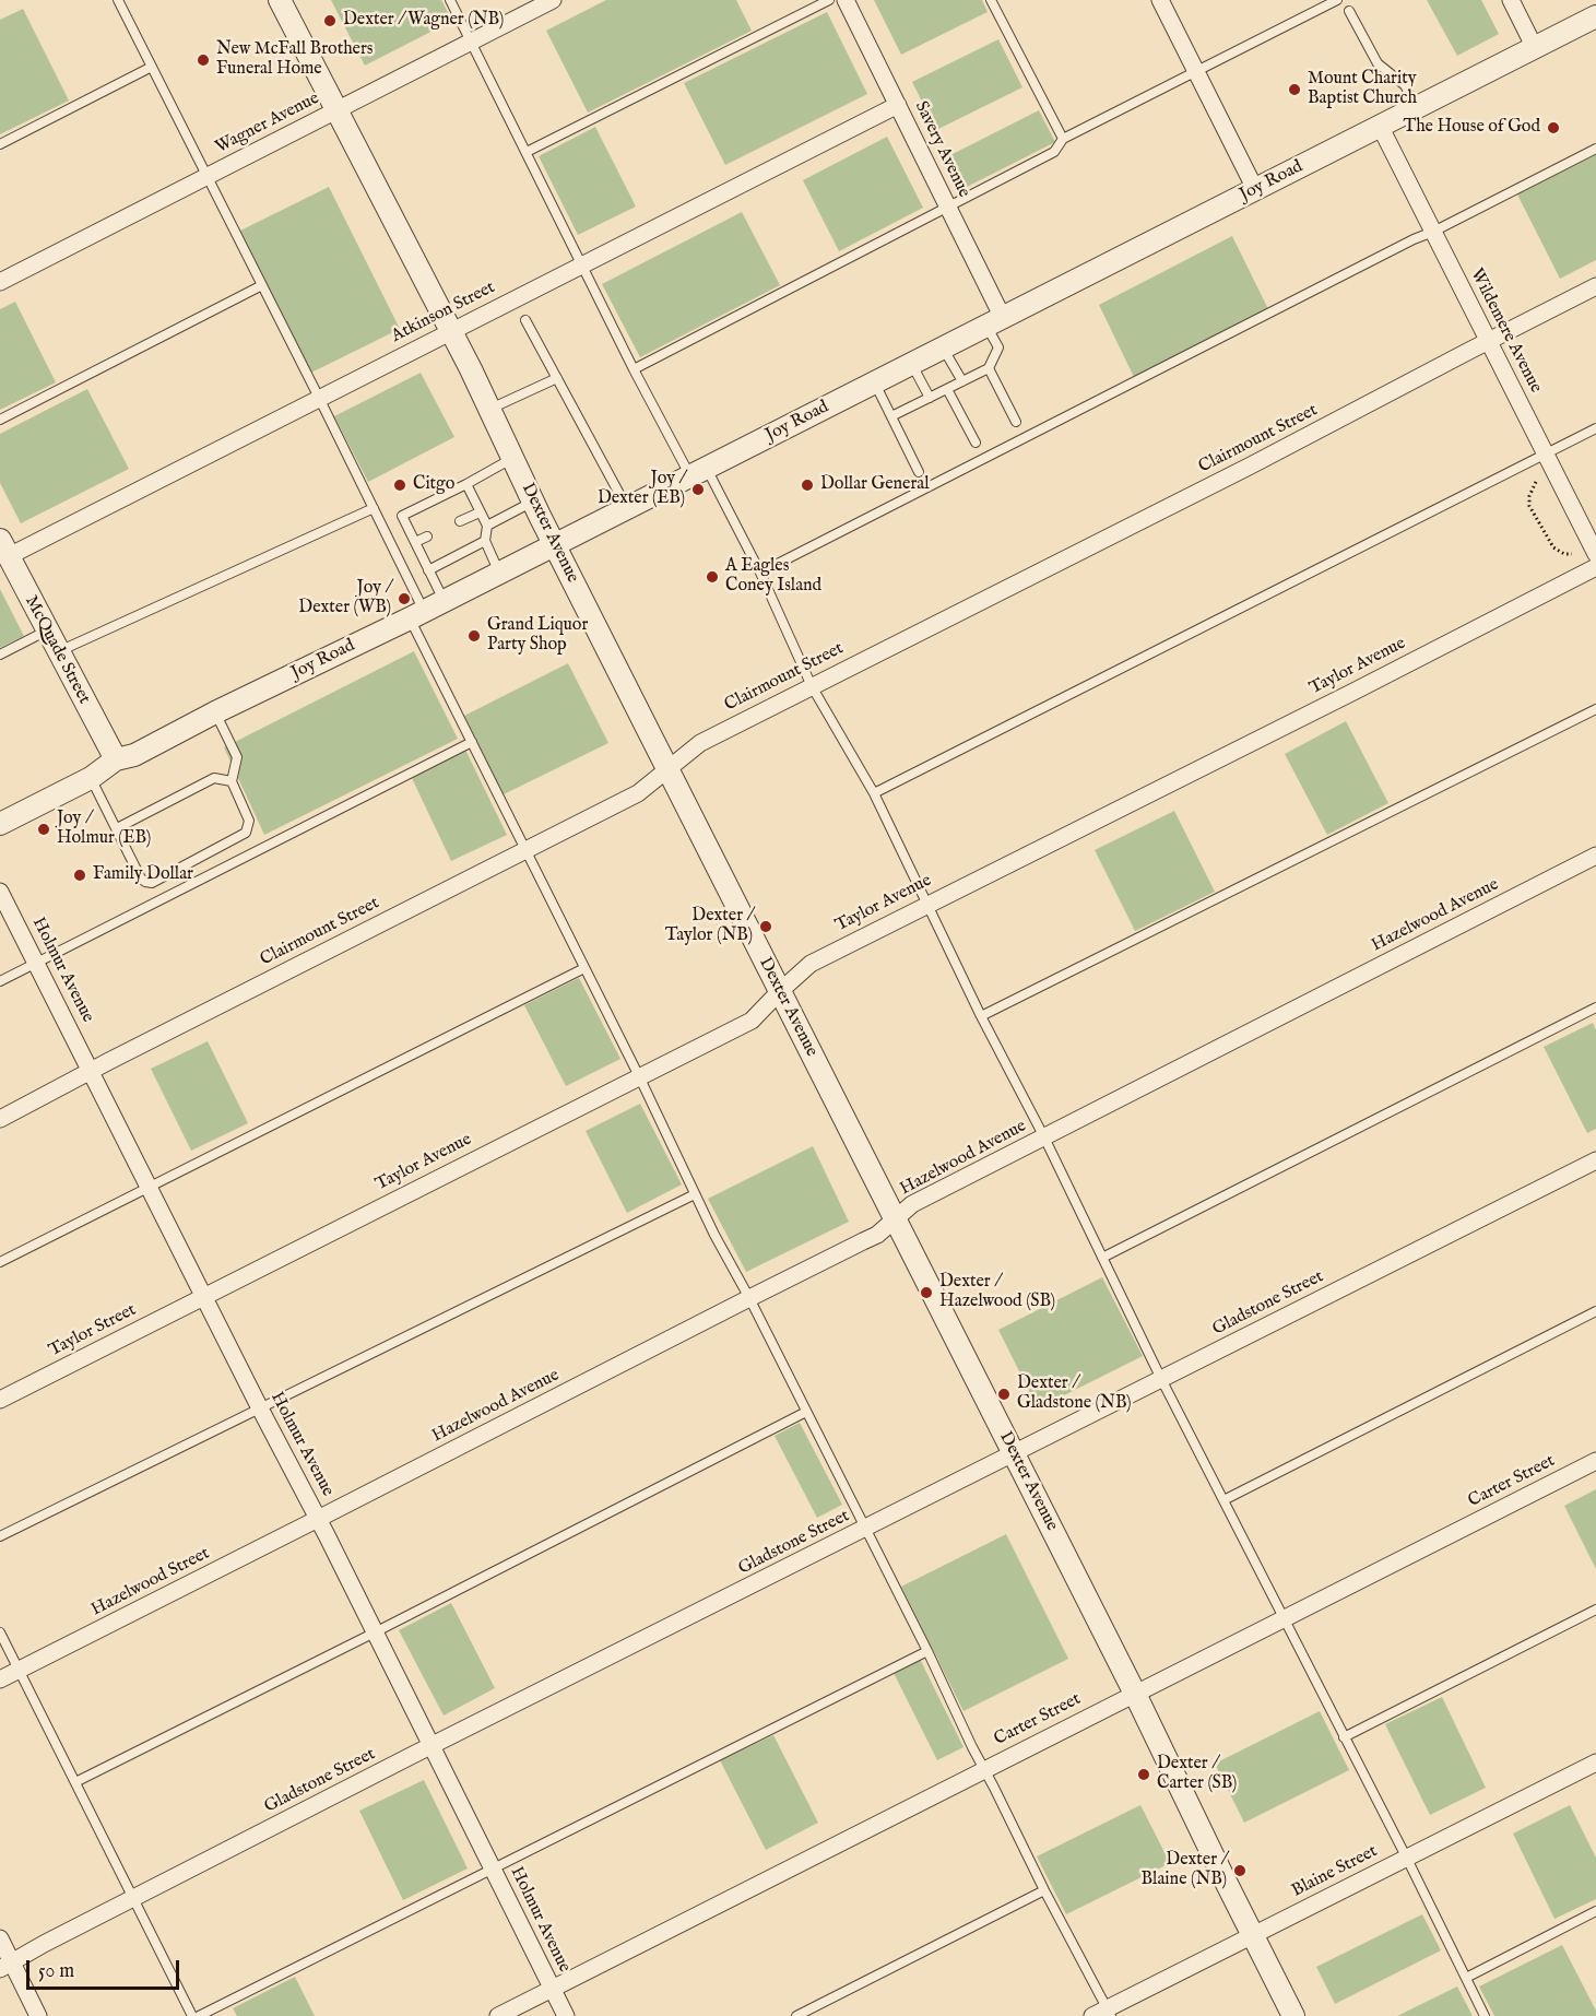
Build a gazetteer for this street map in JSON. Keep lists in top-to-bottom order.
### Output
{
  "streets": {
    "street": [
      "Wagner Avenue",
      "Savery Avenue",
      "Joy Road",
      "Atkinson Street",
      "Wildemere Avenue",
      "Clairmount Street",
      "Dexter Avenue",
      "McQuade Street",
      "Taylor Avenue",
      "Hazelwood Avenue",
      "Holmur Avenue",
      "Gladstone Street",
      "Taylor Street",
      "Carter Street",
      "Hazelwood Street",
      "Blaine Street"
    ]
  },
  "crossings": [
    ["Wagner Avenue", "Dexter Avenue"],
    ["Savery Avenue", "Joy Road"],
    ["Savery Avenue", "Atkinson Street"],
    ["Joy Road", "Wildemere Avenue"],
    ["Joy Road", "Dexter Avenue"],
    ["Joy Road", "McQuade Street"],
    ["Atkinson Street", "Dexter Avenue"],
    ["Atkinson Street", "McQuade Street"],
    ["Wildemere Avenue", "Clairmount Street"],
    ["Clairmount Street", "Dexter Avenue"],
    ["Clairmount Street", "Holmur Avenue"],
    ["Dexter Avenue", "Taylor Avenue"],
    ["Dexter Avenue", "Hazelwood Avenue"],
    ["Dexter Avenue", "Gladstone Street"],
    ["Dexter Avenue", "Carter Street"],
    ["Dexter Avenue", "Blaine Street"],
    ["Taylor Avenue", "Holmur Avenue"],
    ["Taylor Avenue", "Taylor Street"],
    ["Hazelwood Avenue", "Holmur Avenue"],
    ["Hazelwood Avenue", "Hazelwood Street"],
    ["Holmur Avenue", "Gladstone Street"],
    ["Holmur Avenue", "Taylor Street"],
    ["Holmur Avenue", "Carter Street"],
    ["Holmur Avenue", "Hazelwood Street"]
  ],
  "places": [
    "Dexter / Wagner (NB)",
    "New McFall Brothers Funeral Home",
    "Mount Charity Baptist Church",
    "The House of God",
    "Citgo",
    "Dollar General",
    "Joy / Dexter (EB)",
    "A Eagles Coney Island",
    "Joy / Dexter (WB)",
    "Grand Liquor Party Shop",
    "Joy / Holmur (EB)",
    "Family Dollar",
    "Dexter / Taylor (NB)",
    "Dexter / Hazelwood (SB)",
    "Dexter / Gladstone (NB)",
    "Dexter / Carter (SB)",
    "Dexter / Blaine (NB)"
  ],
  "scale_bar": "50 m"
}
